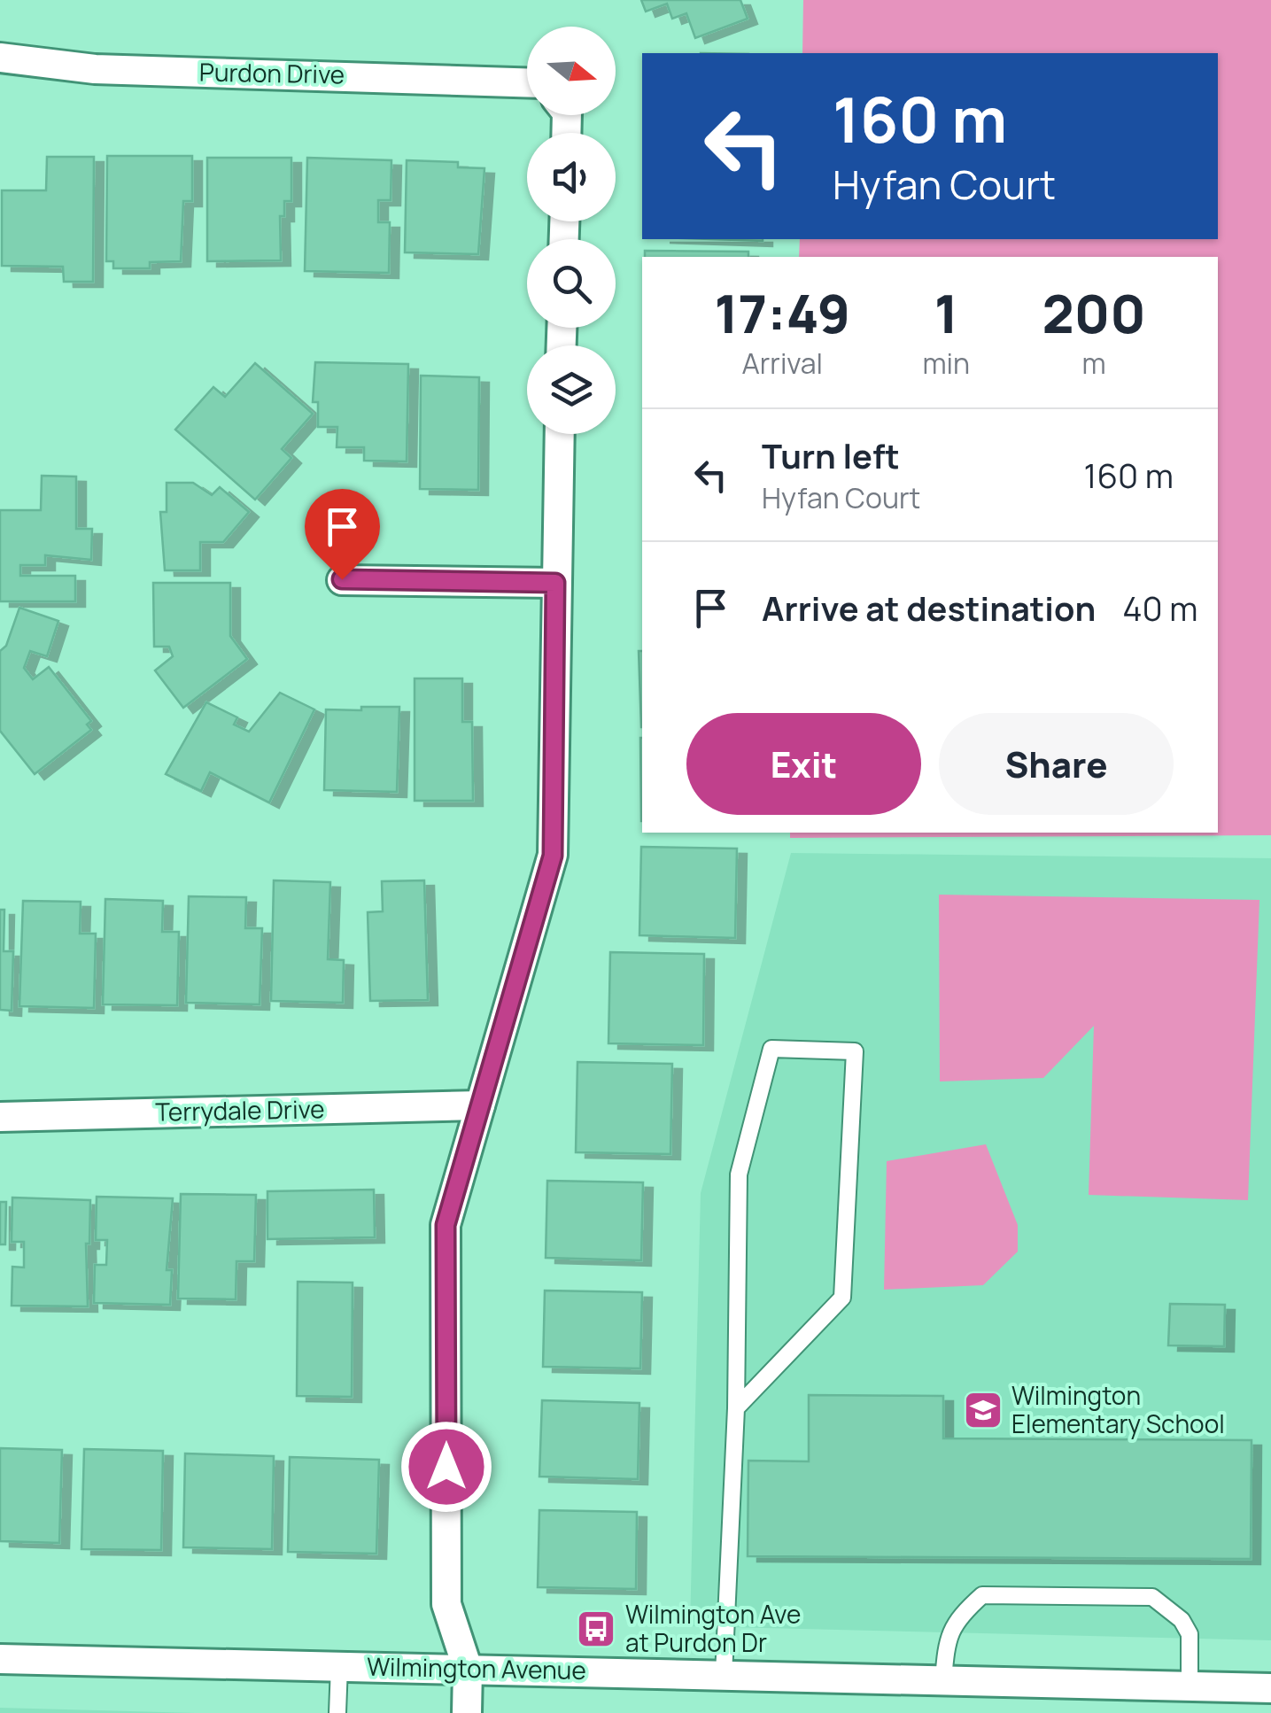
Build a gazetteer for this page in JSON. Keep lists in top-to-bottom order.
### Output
{
  "streets": {
    "street": ["Purdon Drive", "Terrydale Drive", "Wilmington Avenue"]
  },
  "places": {
    "school or university": ["Wilmington Elementary School"],
    "bus stop": ["Wilmington Ave at Purdon Dr"]
  },
  "north": "right",
  "page": {
    "turn": ["160 m", "Hyfan Court"],
    "eta": [
      "17:49",
      "Arrival",
      "1",
      "min",
      "200",
      "m"
    ],
    "list": [
      {
        "name": "Turn left",
        "note": "Hyfan Court",
        "value": "160 m"
      },
      {
        "name": "Arrive at destination",
        "value": "40 m"
      }
    ],
    "buttons": ["Exit", "Share"]
  }
}
